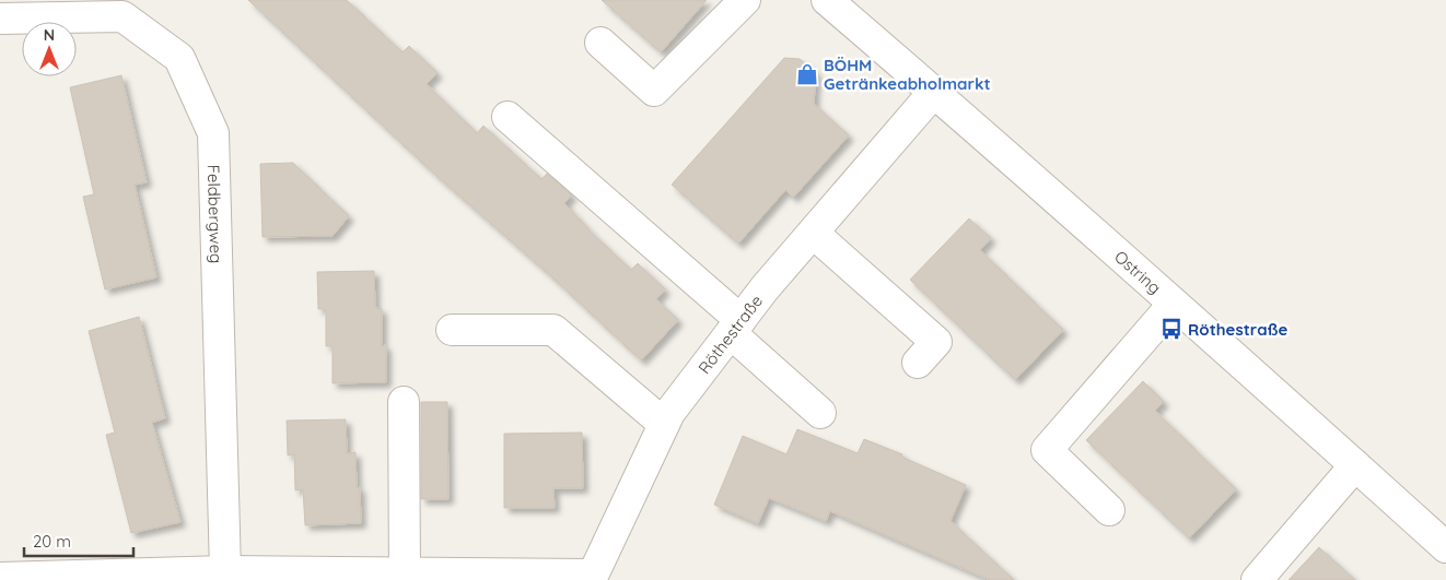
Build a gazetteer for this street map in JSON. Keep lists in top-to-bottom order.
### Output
{
  "streets": {
    "street": ["Feldbergweg", "Ostring", "Röthestraße"]
  },
  "crossings": [
    ["Ostring", "Röthestraße"]
  ],
  "places": {
    "shop": ["BÖHM Getränkeabholmarkt"],
    "bus stop": ["Röthestraße"]
  },
  "scale_bar": "20 m",
  "north": "top"
}
